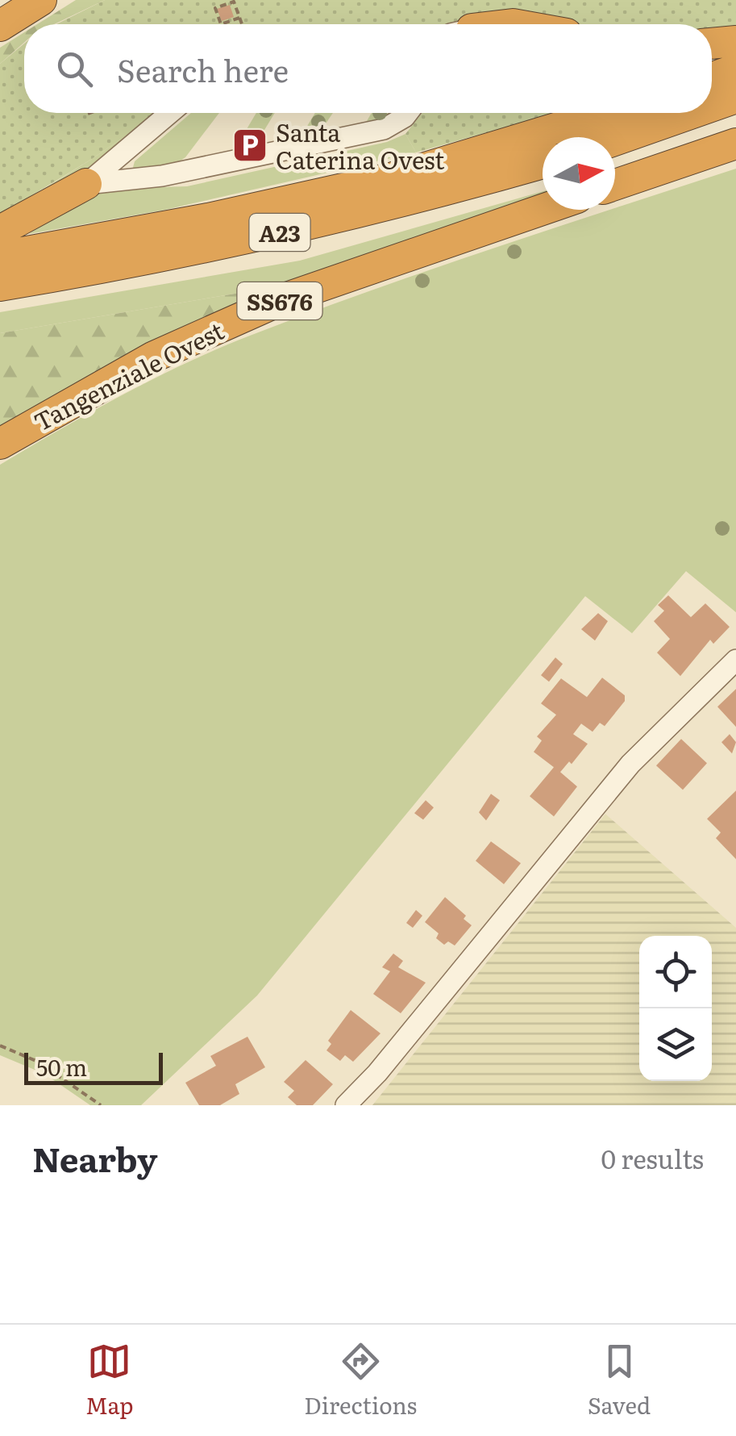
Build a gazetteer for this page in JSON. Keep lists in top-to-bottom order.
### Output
{
  "streets": {
    "highway": ["A23", "SS676", "Tangenziale Ovest"]
  },
  "places": {
    "parking": ["Santa Caterina Ovest"]
  },
  "scale_bar": "50 m",
  "north": "right",
  "page": {
    "search": "Search here",
    "scale": "50 m",
    "heading": ["Nearby", "0 results"],
    "nav": ["Map", "Directions", "Saved"]
  }
}
